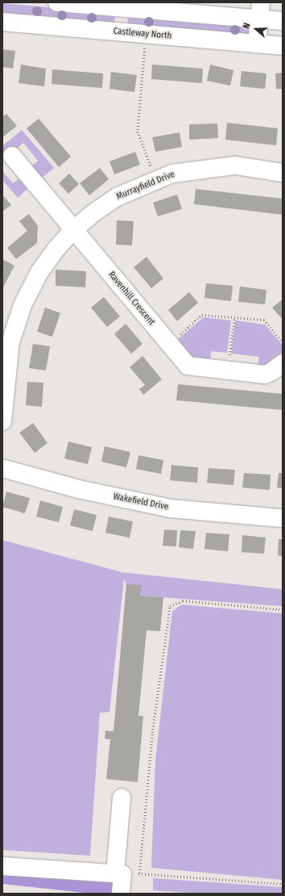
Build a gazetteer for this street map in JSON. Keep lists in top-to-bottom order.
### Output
{
  "streets": {
    "street": [
      "Castleway North",
      "Murrayfield Drive",
      "Ravenhill Crescent",
      "Wakefield Drive"
    ]
  },
  "crossings": [
    ["Murrayfield Drive", "Ravenhill Crescent"]
  ],
  "north": "left"
}
